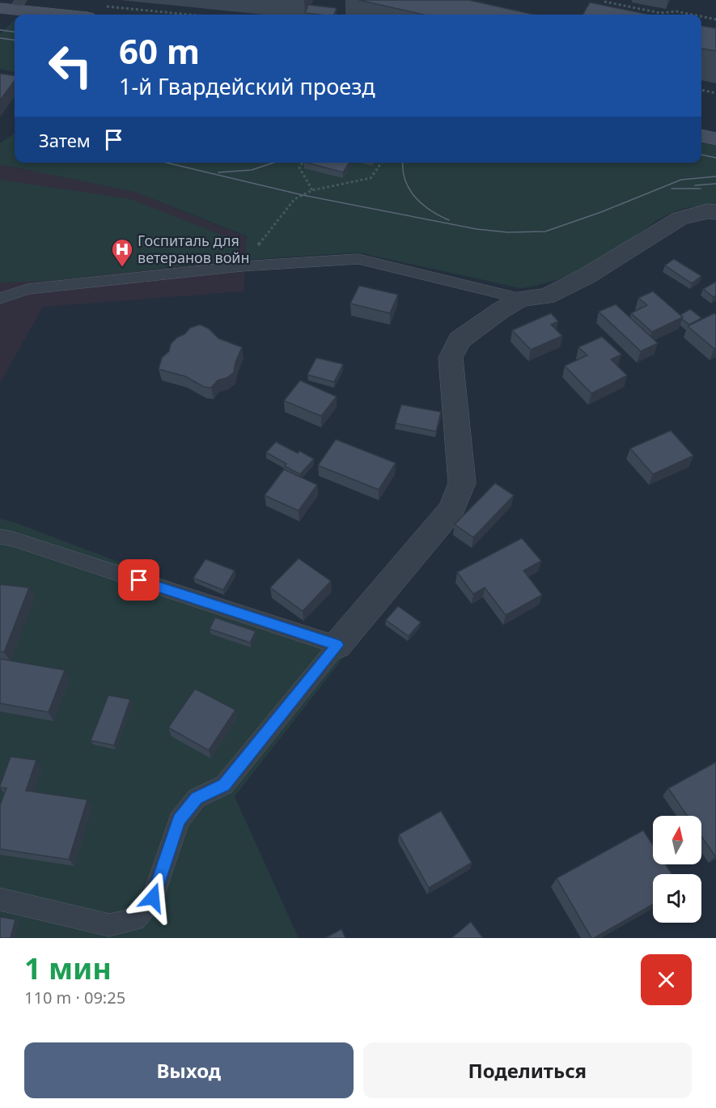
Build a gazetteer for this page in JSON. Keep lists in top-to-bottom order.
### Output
{
  "places": {
    "hospital": ["Госпиталь для ветеранов войн"]
  },
  "north": "top",
  "page": {
    "turn": ["60 m", "1-й Гвардейский проезд"],
    "then": "Затем",
    "heading": ["1 мин", "110 m · 09:25"],
    "buttons": ["Выход", "Поделиться"]
  }
}
